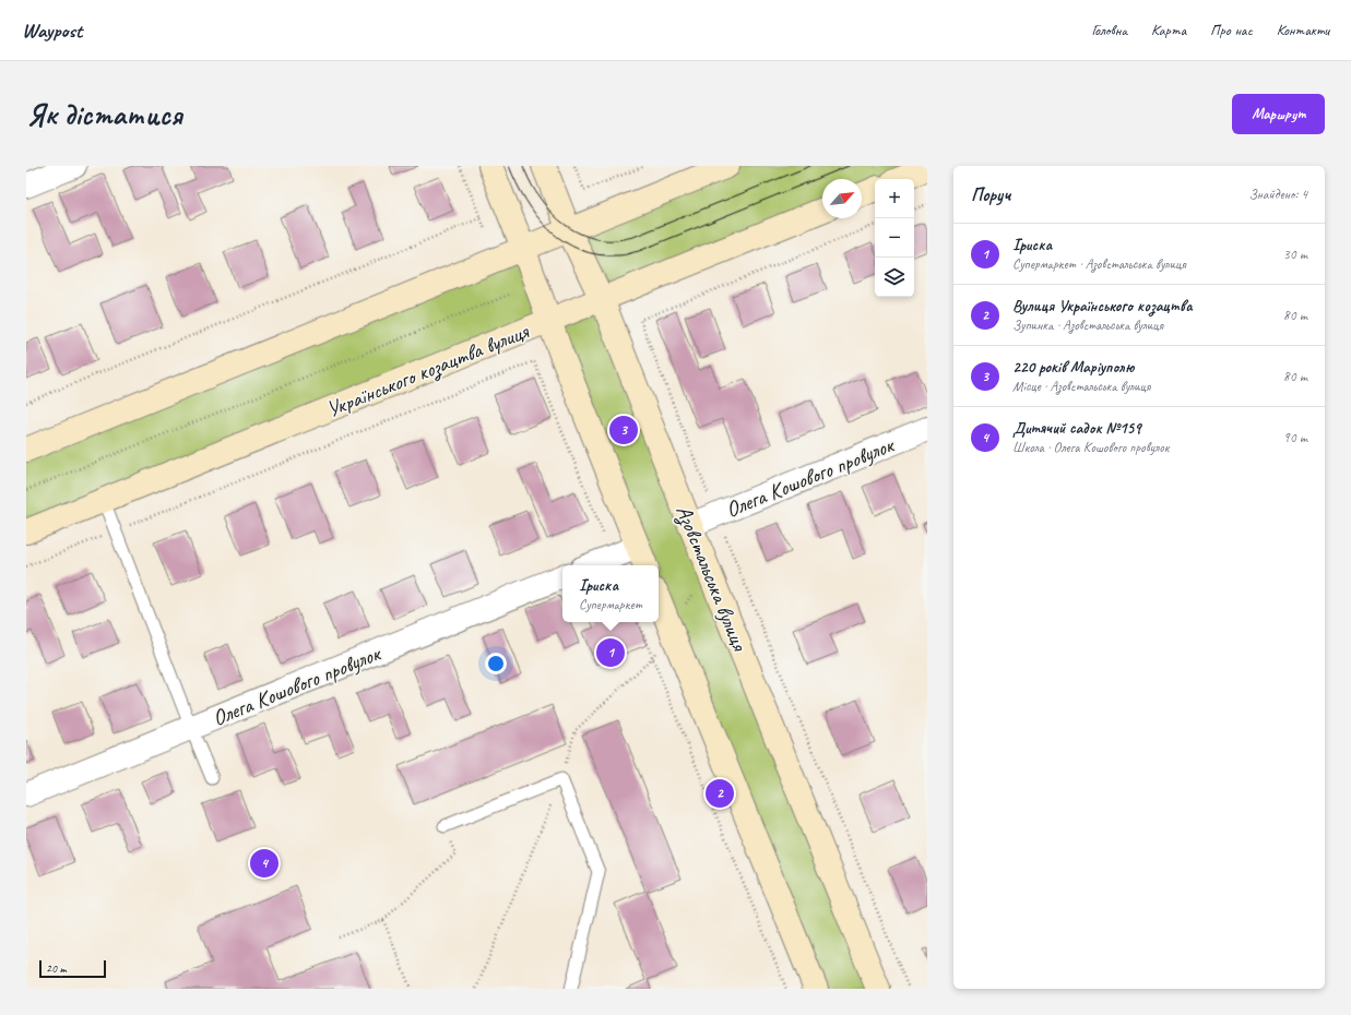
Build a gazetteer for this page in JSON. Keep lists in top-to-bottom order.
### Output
{
  "streets": {
    "street": ["Українського козацтва вулиця", "Олега Кошового провулок", "Азовстальська вулиця"]
  },
  "crossings": [
    ["Українського козацтва вулиця", "Азовстальська вулиця"],
    ["Олега Кошового провулок", "Азовстальська вулиця"]
  ],
  "scale_bar": "20 m",
  "north": "top right",
  "page": {
    "header": "Waypost",
    "nav": [
      "Головна",
      "Карта",
      "Про нас",
      "Контакти"
    ],
    "buttons": "Маршрут",
    "title": "Як дістатися",
    "heading": ["Поруч", "Знайдено: 4"],
    "map_buttons": ["+", "−"],
    "list": [
      {
        "mark": "1",
        "name": "Іриска",
        "note": "Супермаркет · Азовстальська вулиця",
        "value": "30 m"
      },
      {
        "mark": "2",
        "name": "Вулиця Українського козацтва",
        "note": "Зупинка · Азовстальська вулиця",
        "value": "80 m"
      },
      {
        "mark": "3",
        "name": "220 років Маріуполю",
        "note": "Місце · Азовстальська вулиця",
        "value": "80 m"
      },
      {
        "mark": "4",
        "name": "Дитячий садок №159",
        "note": "Школа · Олега Кошового провулок",
        "value": "90 m"
      }
    ],
    "pins": [
      "3",
      "1",
      "2",
      "4"
    ],
    "popup": ["Іриска", "Супермаркет"],
    "scale": "20 m"
  }
}
